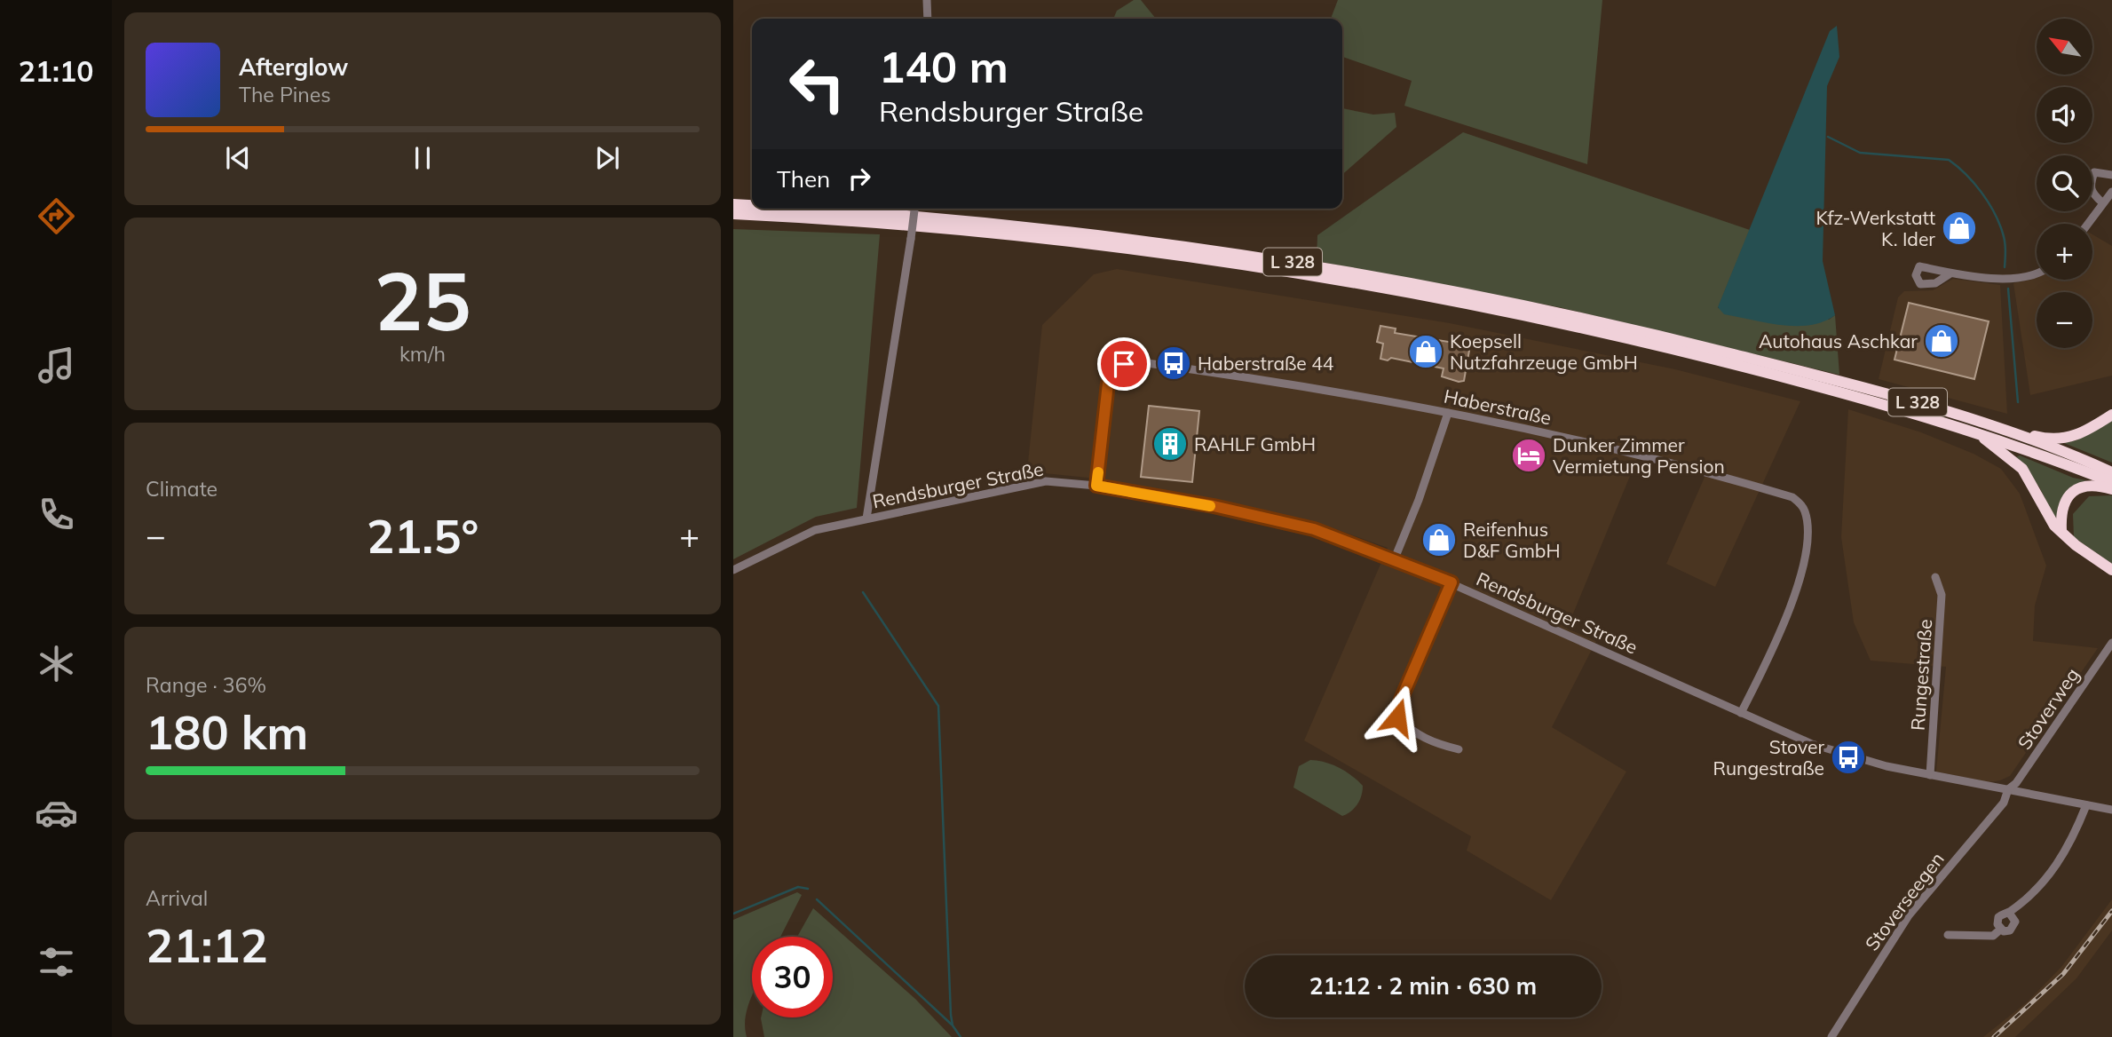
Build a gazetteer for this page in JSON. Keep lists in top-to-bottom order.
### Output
{
  "streets": {
    "highway": ["L 328"],
    "street": [
      "Haberstraße",
      "Rendsburger Straße",
      "Rungestraße",
      "Stoverweg",
      "Stoverseegen"
    ]
  },
  "crossings": [
    ["Haberstraße", "Rendsburger Straße"],
    ["Rendsburger Straße", "Rungestraße"],
    ["Rendsburger Straße", "Stoverweg"],
    ["Rendsburger Straße", "Stoverseegen"],
    ["Stoverweg", "Stoverseegen"]
  ],
  "places": {
    "shop": [
      "Kfz-Werkstatt K. Ider",
      "Autohaus Aschkar",
      "Koepsell Nutzfahrzeuge GmbH",
      "Reifenhus D&F GmbH"
    ],
    "bus stop": ["Haberstraße 44", "Stover Rungestraße"],
    "building": ["RAHLF GmbH"],
    "hotel": ["Dunker Zimmer Vermietung Pension"]
  },
  "north": "top left",
  "page": {
    "tabs": "21:10",
    "map_buttons": ["+", "−"],
    "turn": ["140 m", "Rendsburger Straße"],
    "song": ["Afterglow", "The Pines"],
    "then": "Then",
    "tile": [
      ["25", "km/h"],
      "Climate",
      ["Range · 36%", "180 km"],
      ["Arrival", "21:12"]
    ],
    "heat": ["−", "21.5°", "+"],
    "limit": "30",
    "trip": "21:12 · 2 min · 630 m"
  }
}
